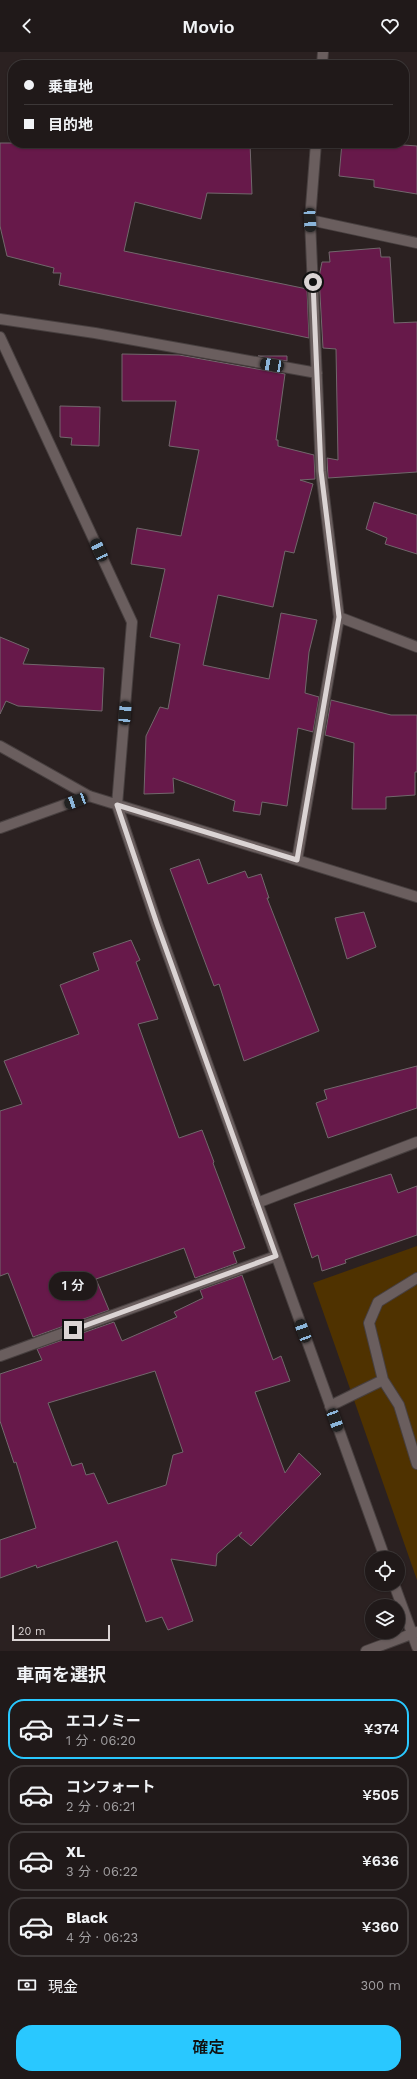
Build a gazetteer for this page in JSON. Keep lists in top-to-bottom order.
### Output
{
  "scale_bar": "20 m",
  "page": {
    "header": "Movio",
    "banner": ["乗車地", "目的地"],
    "bubble": "1 分",
    "scale": "20 m",
    "heading": "車両を選択",
    "list": [
      {
        "name": "エコノミー",
        "note": "1 分 · 06:20",
        "value": "¥374"
      },
      {
        "name": "コンフォート",
        "note": "2 分 · 06:21",
        "value": "¥505"
      },
      {
        "name": "XL",
        "note": "3 分 · 06:22",
        "value": "¥636"
      },
      {
        "name": "Black",
        "note": "4 分 · 06:23",
        "value": "¥360"
      }
    ],
    "pay": ["現金", "300 m"],
    "buttons": "確定"
  }
}
